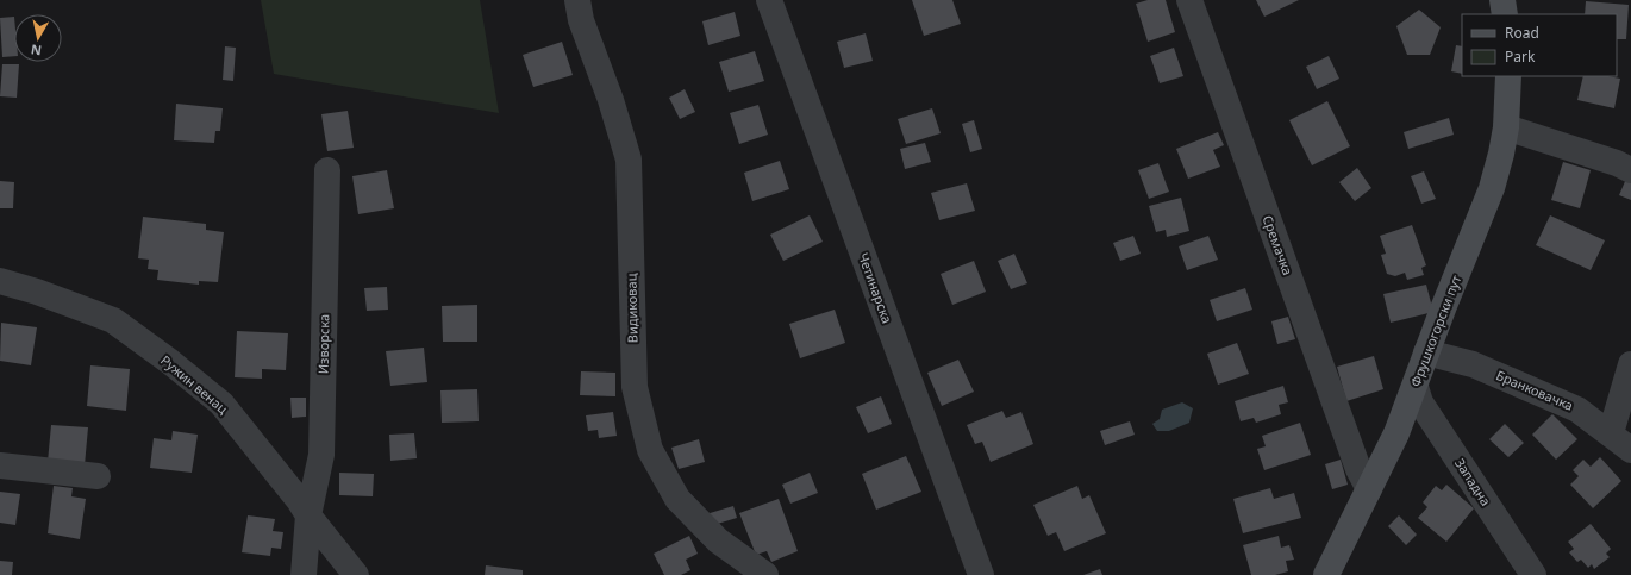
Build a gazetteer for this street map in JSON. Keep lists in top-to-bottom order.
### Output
{
  "streets": {
    "street": [
      "Сремачка",
      "Четинарска",
      "Видиковац",
      "Фрушкогорски пут",
      "Изворска",
      "Ружин венац",
      "Бранковачка",
      "Западна"
    ]
  },
  "crossings": [
    ["Сремачка", "Фрушкогорски пут"],
    ["Фрушкогорски пут", "Бранковачка"],
    ["Фрушкогорски пут", "Западна"],
    ["Изворска", "Ружин венац"]
  ],
  "legend": ["Road", "Park"],
  "north": "bottom"
}
